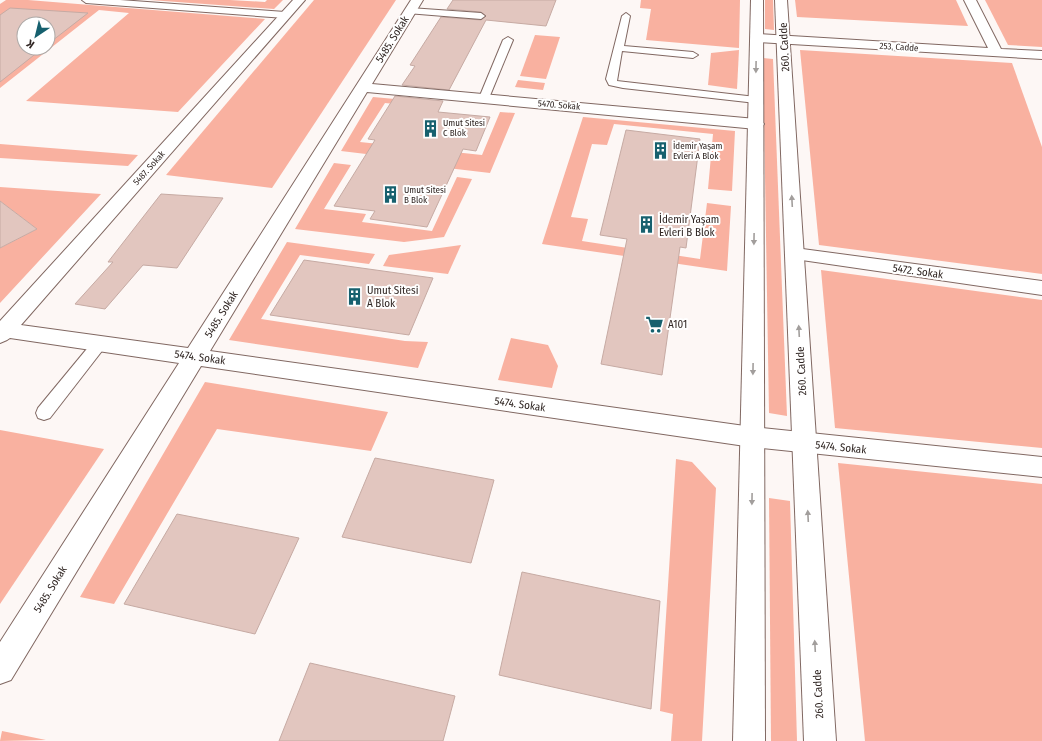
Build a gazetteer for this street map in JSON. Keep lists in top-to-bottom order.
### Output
{
  "streets": {
    "street": [
      "5485. Sokak",
      "260. Cadde",
      "253. Cadde",
      "5470. Sokak",
      "5487. Sokak",
      "5472. Sokak",
      "5474. Sokak"
    ]
  },
  "crossings": [
    ["5485. Sokak", "5470. Sokak"],
    ["5485. Sokak", "5474. Sokak"],
    ["260. Cadde", "253. Cadde"],
    ["260. Cadde", "5472. Sokak"],
    ["260. Cadde", "5474. Sokak"],
    ["5487. Sokak", "5474. Sokak"]
  ],
  "places": {
    "building": [
      "Umut Sitesi C Blok",
      "İdemir Yaşam Evleri A Blok",
      "Umut Sitesi B Blok",
      "İdemir Yaşam Evleri B Blok",
      "Umut Sitesi A Blok"
    ],
    "supermarket": ["A101"]
  },
  "north": "bottom left"
}
